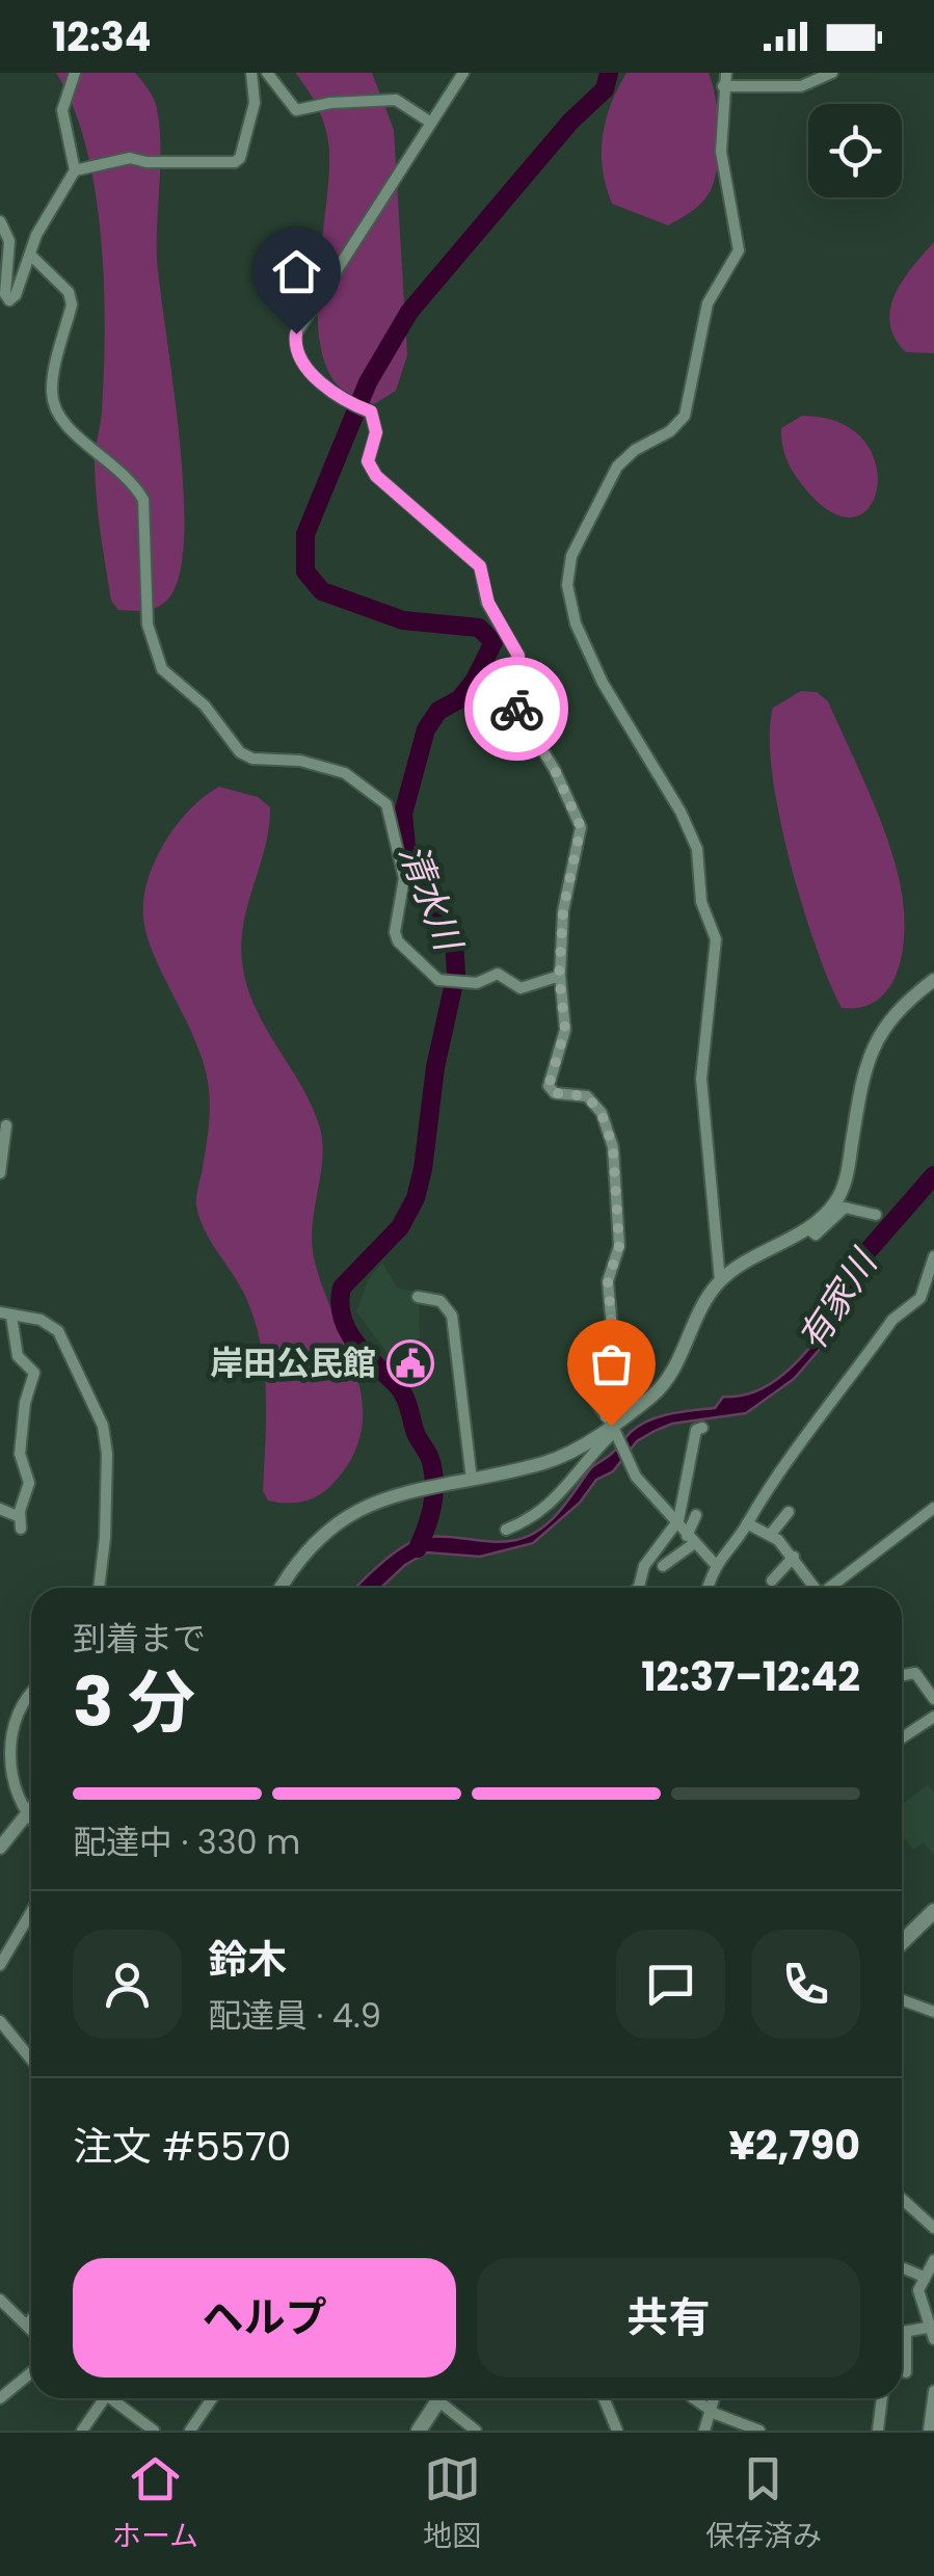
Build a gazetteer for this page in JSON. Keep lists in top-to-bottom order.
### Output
{
  "water": ["清水川", "有家川"],
  "places": {
    "public building": ["岸田公民館"]
  },
  "page": {
    "status": "12:34",
    "heading": ["3 分", "到着まで", "12:37–12:42"],
    "panel": [
      "鈴木",
      "配達員 · 4.9",
      "注文 #5570",
      "¥2,790"
    ],
    "bar": "配達中 · 330 m",
    "buttons": ["ヘルプ", "共有"],
    "tabs": ["ホーム", "地図", "保存済み"]
  }
}
